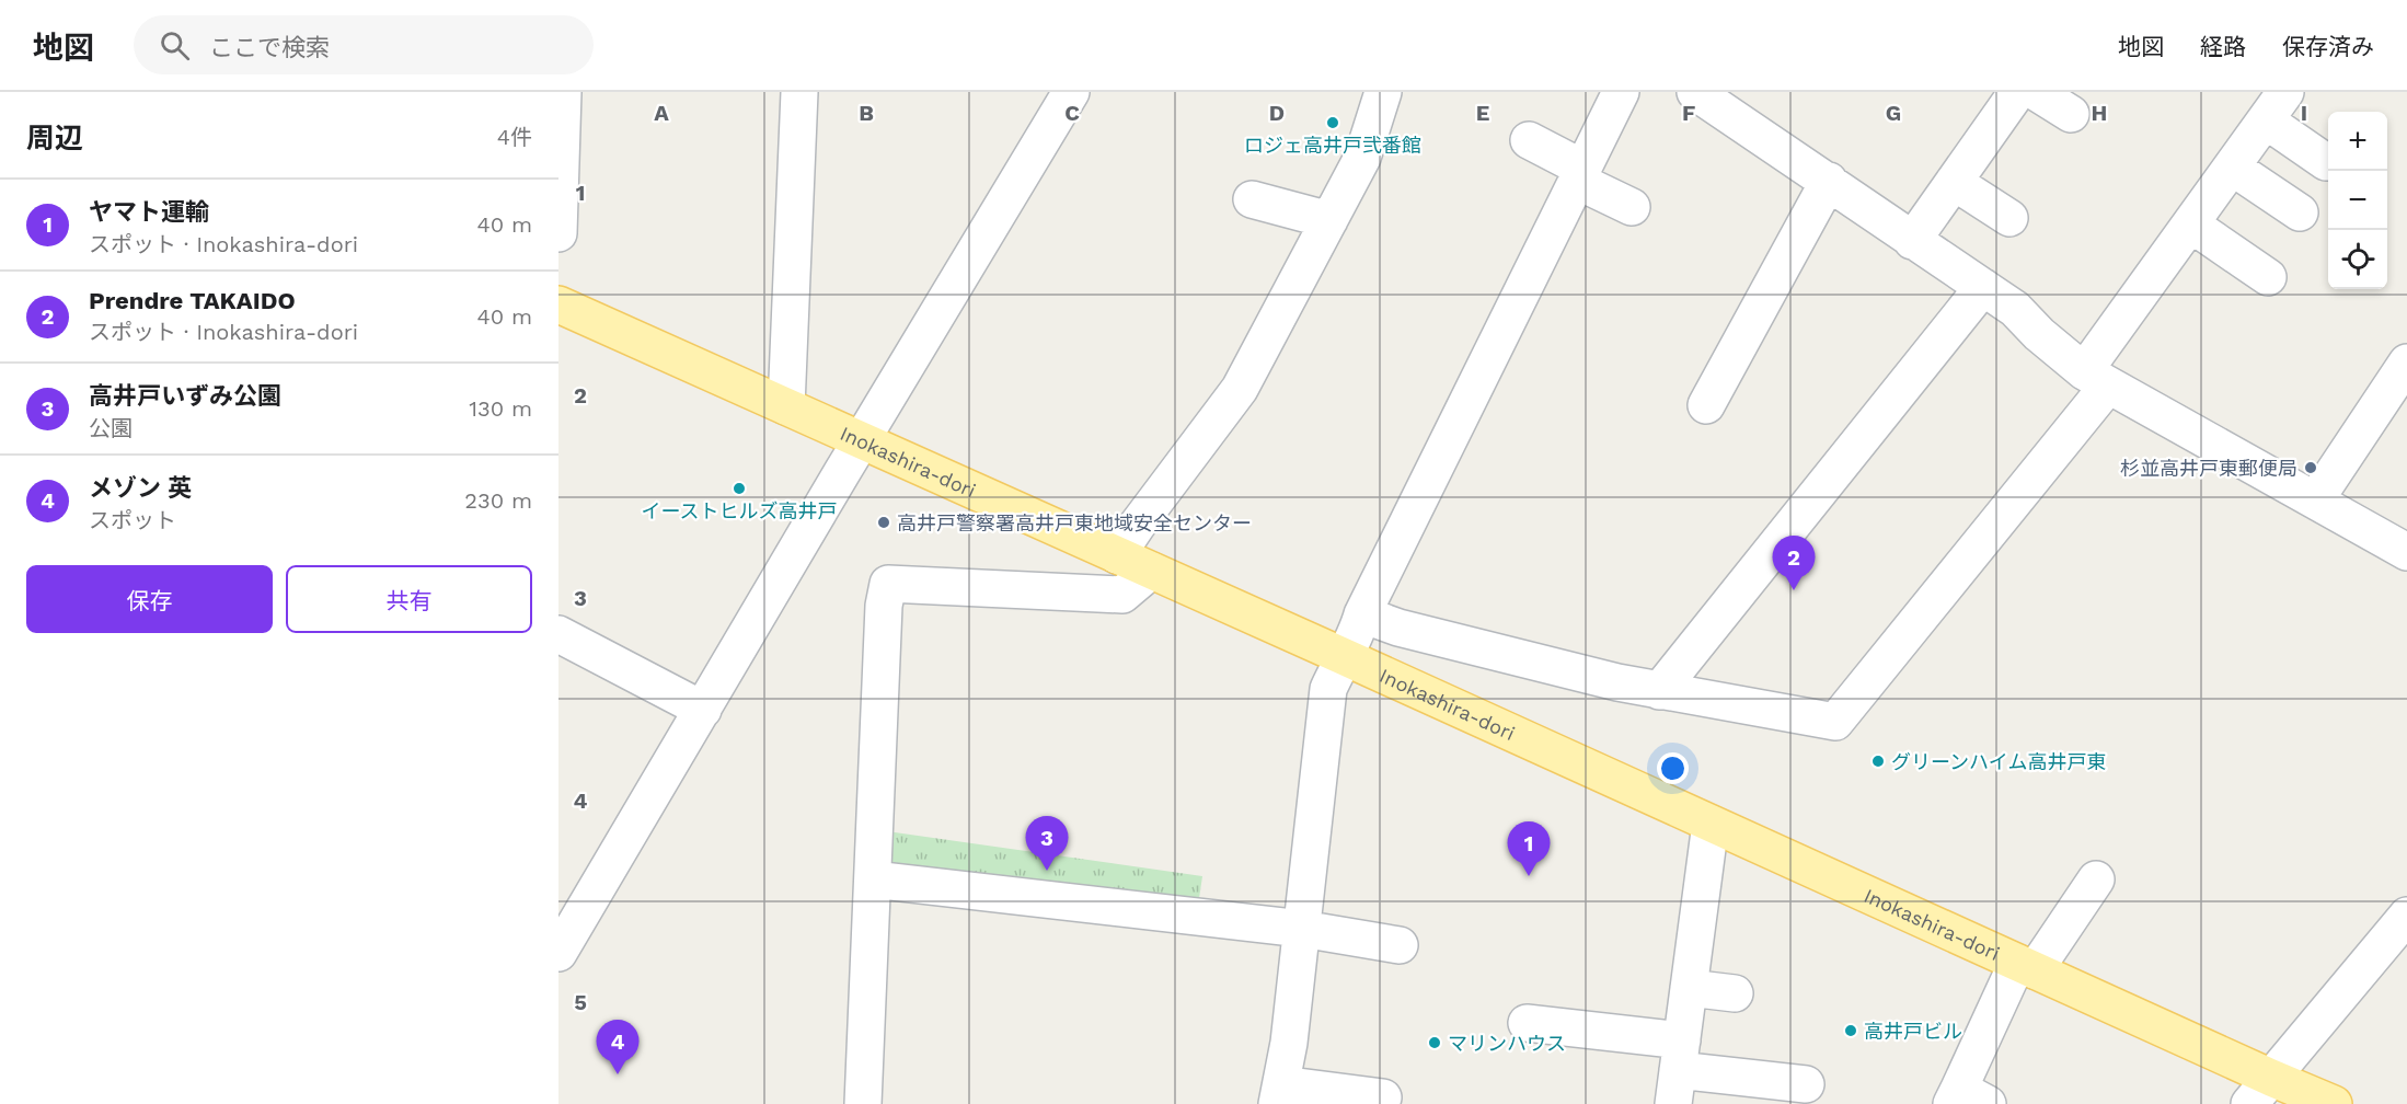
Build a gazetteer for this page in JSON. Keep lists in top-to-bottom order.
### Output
{
  "streets": {
    "main road": ["Inokashira-dori"]
  },
  "places": [
    "ロジェ高井戸弐番館",
    "杉並高井戸東郵便局",
    "イーストヒルズ高井戸",
    "高井戸警察署高井戸東地域安全センター",
    "グリーンハイム高井戸東",
    "高井戸ビル",
    "マリンハウス"
  ],
  "page": {
    "header": "地図",
    "search": "ここで検索",
    "nav": ["地図", "経路", "保存済み"],
    "heading": ["周辺", "4件"],
    "map_buttons": ["+", "−"],
    "list": [
      {
        "mark": "1",
        "name": "ヤマト運輸",
        "note": "スポット · Inokashira-dori",
        "value": "40 m"
      },
      {
        "mark": "2",
        "name": "Prendre TAKAIDO",
        "note": "スポット · Inokashira-dori",
        "value": "40 m"
      },
      {
        "mark": "3",
        "name": "高井戸いずみ公園",
        "note": "公園",
        "value": "130 m"
      },
      {
        "mark": "4",
        "name": "メゾン 英",
        "note": "スポット",
        "value": "230 m"
      }
    ],
    "pins": [
      "2",
      "3",
      "1",
      "4"
    ],
    "buttons": ["保存", "共有"]
  },
  "grid": {
    "columns": [
      "A",
      "B",
      "C",
      "D",
      "E",
      "F",
      "G",
      "H",
      "I"
    ],
    "rows": [
      "1",
      "2",
      "3",
      "4",
      "5"
    ]
  }
}
